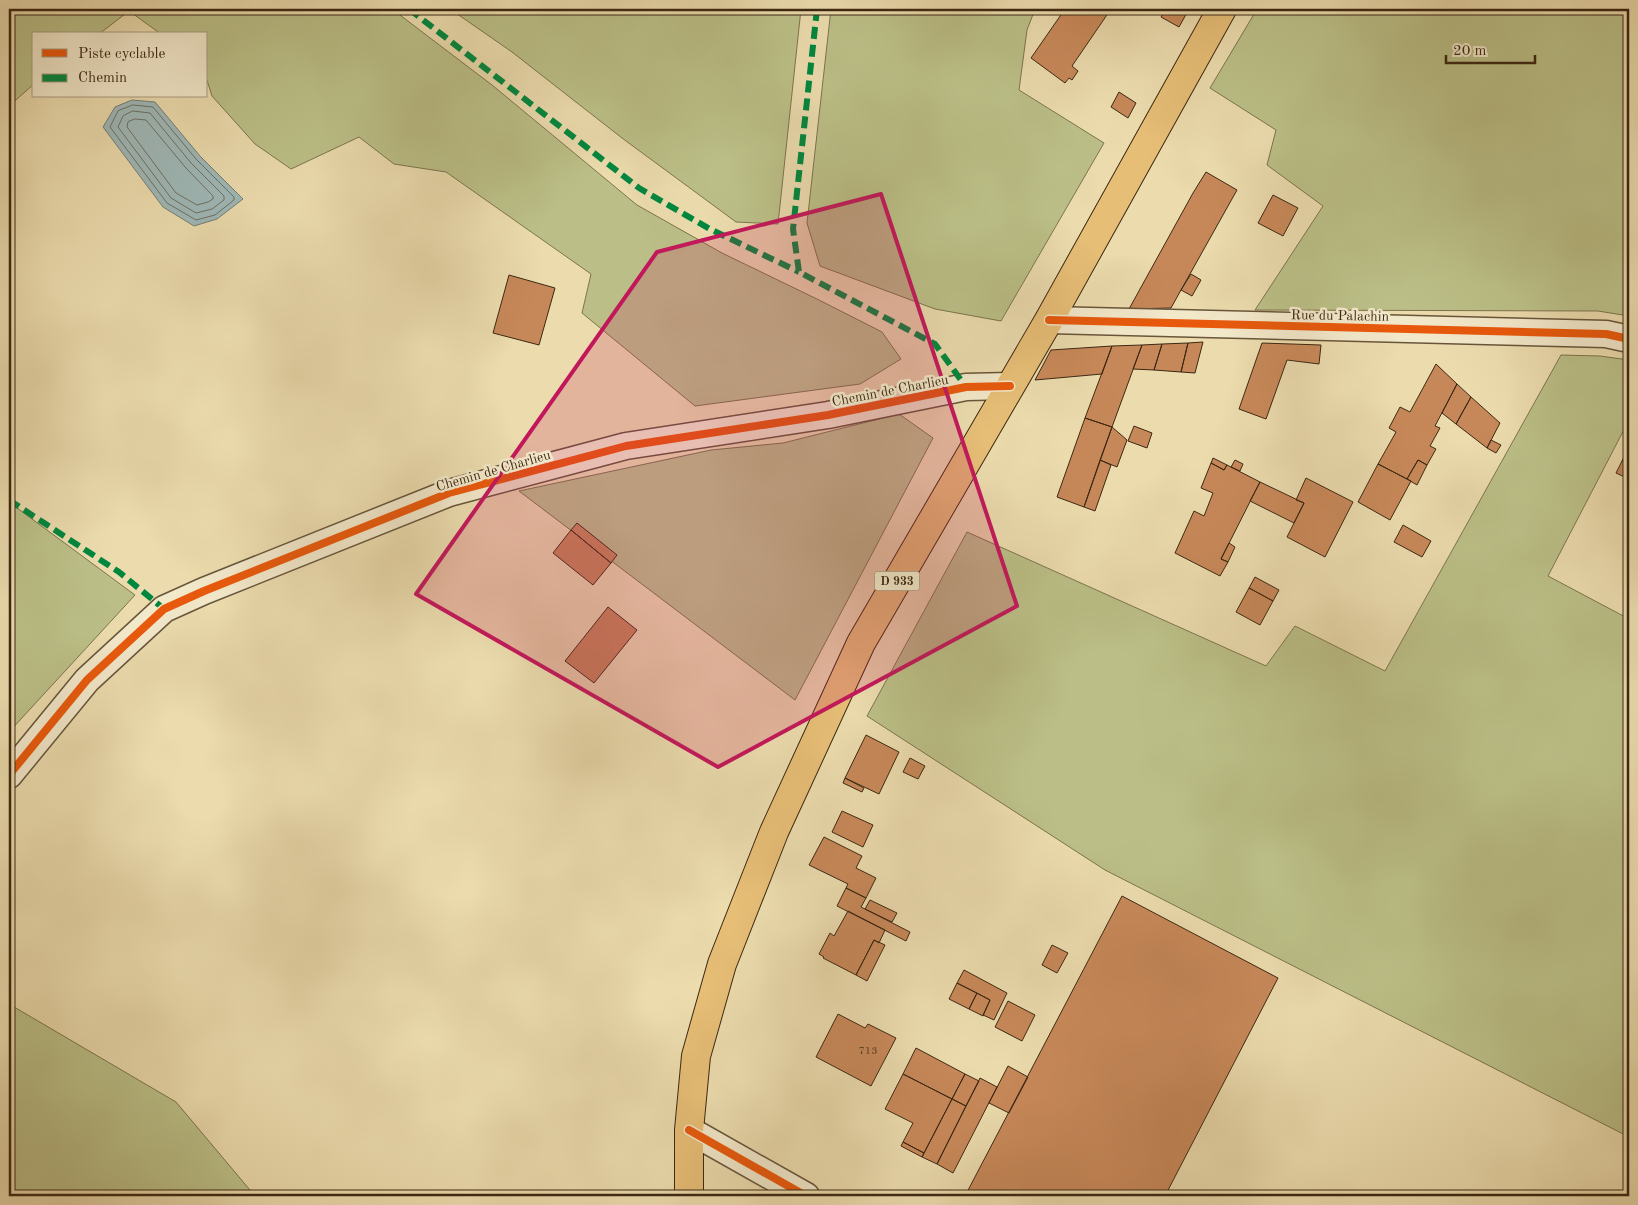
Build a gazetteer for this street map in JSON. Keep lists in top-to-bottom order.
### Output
{
  "streets": {
    "main road": ["D 933"],
    "street": ["Rue du Palachin", "Chemin de Charlieu"]
  },
  "crossings": [
    ["Rue du Palachin", "D 933"],
    ["Chemin de Charlieu", "D 933"]
  ],
  "house_numbers": ["713"],
  "legend": ["Piste cyclable", "Chemin"],
  "scale_bar": "20 m"
}
